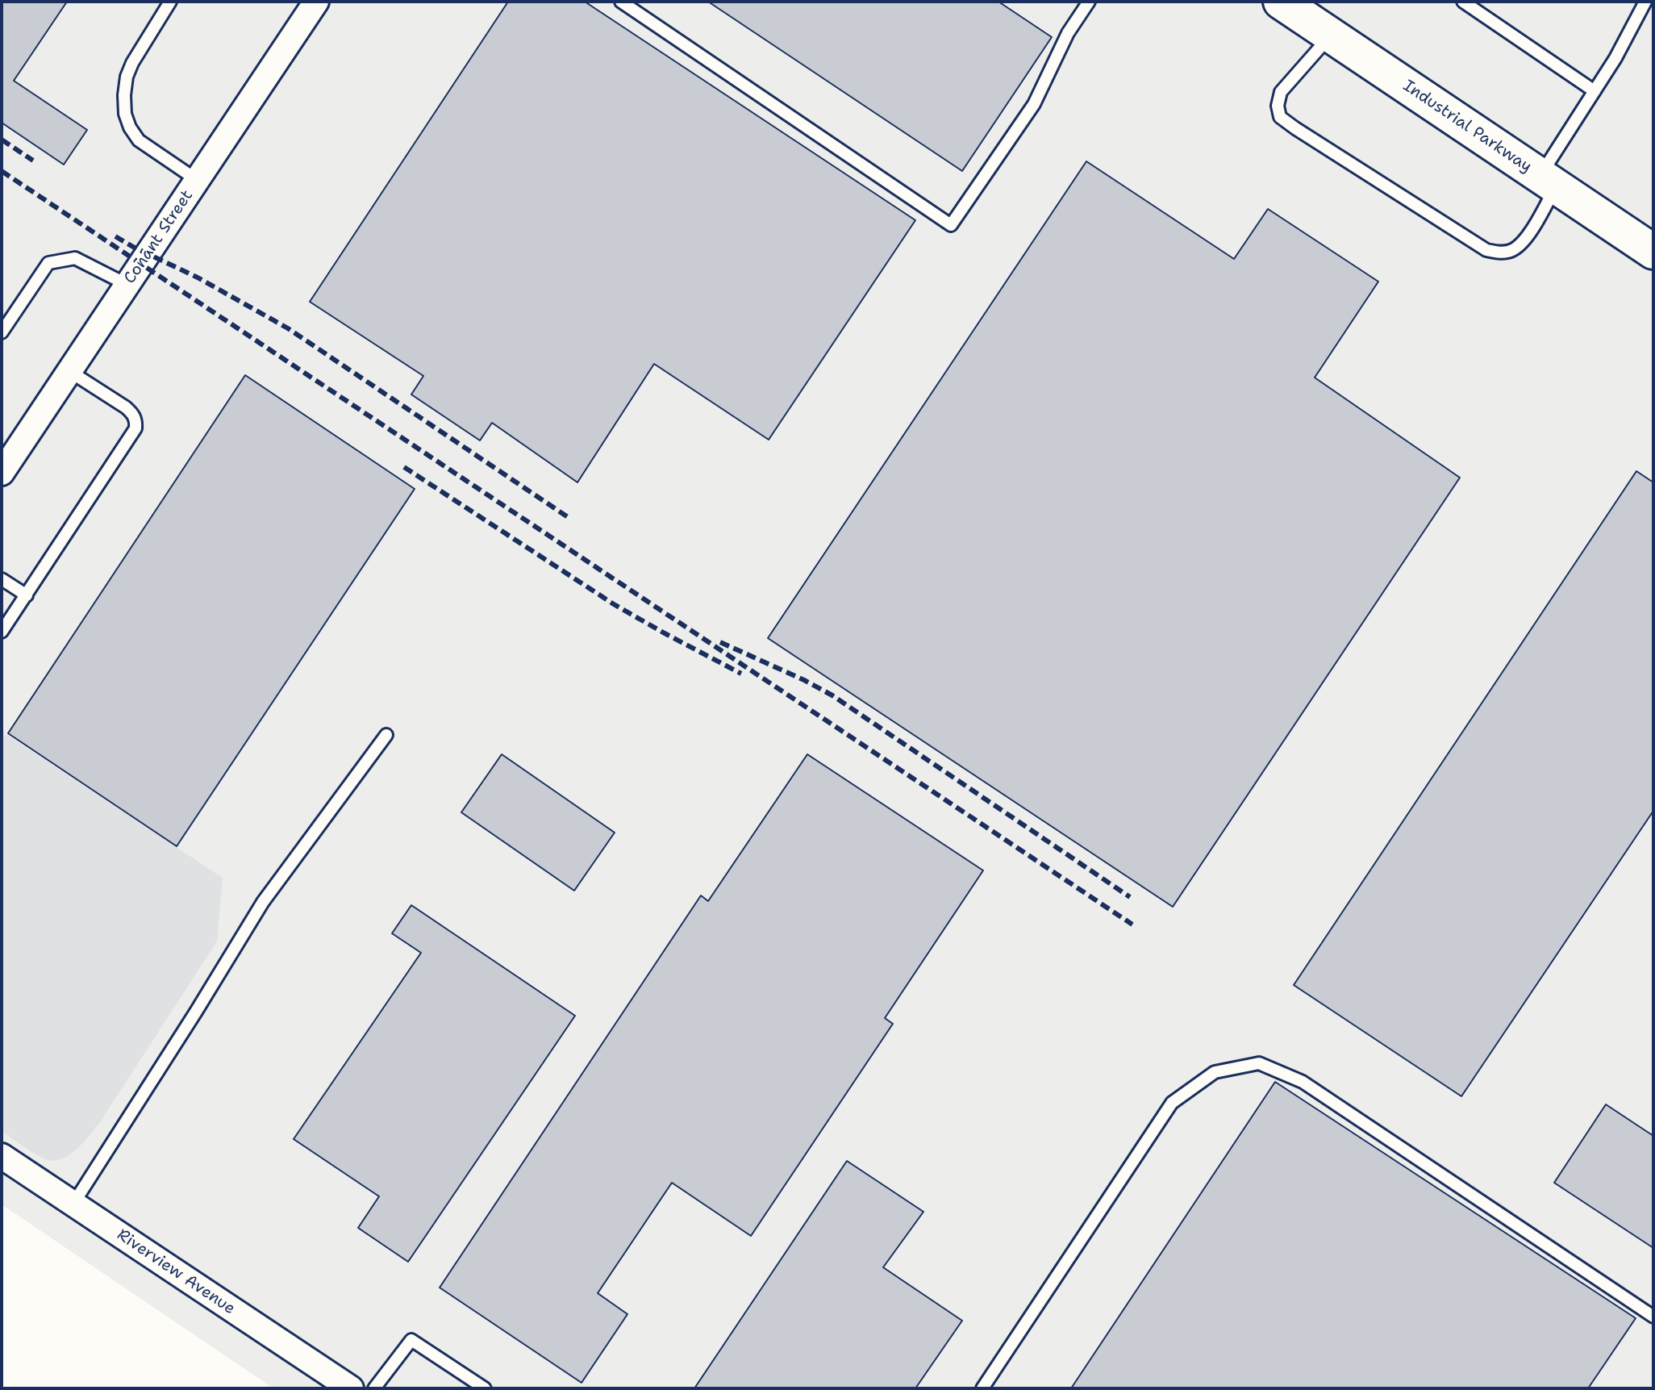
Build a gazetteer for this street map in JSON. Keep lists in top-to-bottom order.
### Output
{
  "streets": {
    "street": ["Industrial Parkway", "Conant Street", "Riverview Avenue"]
  }
}
